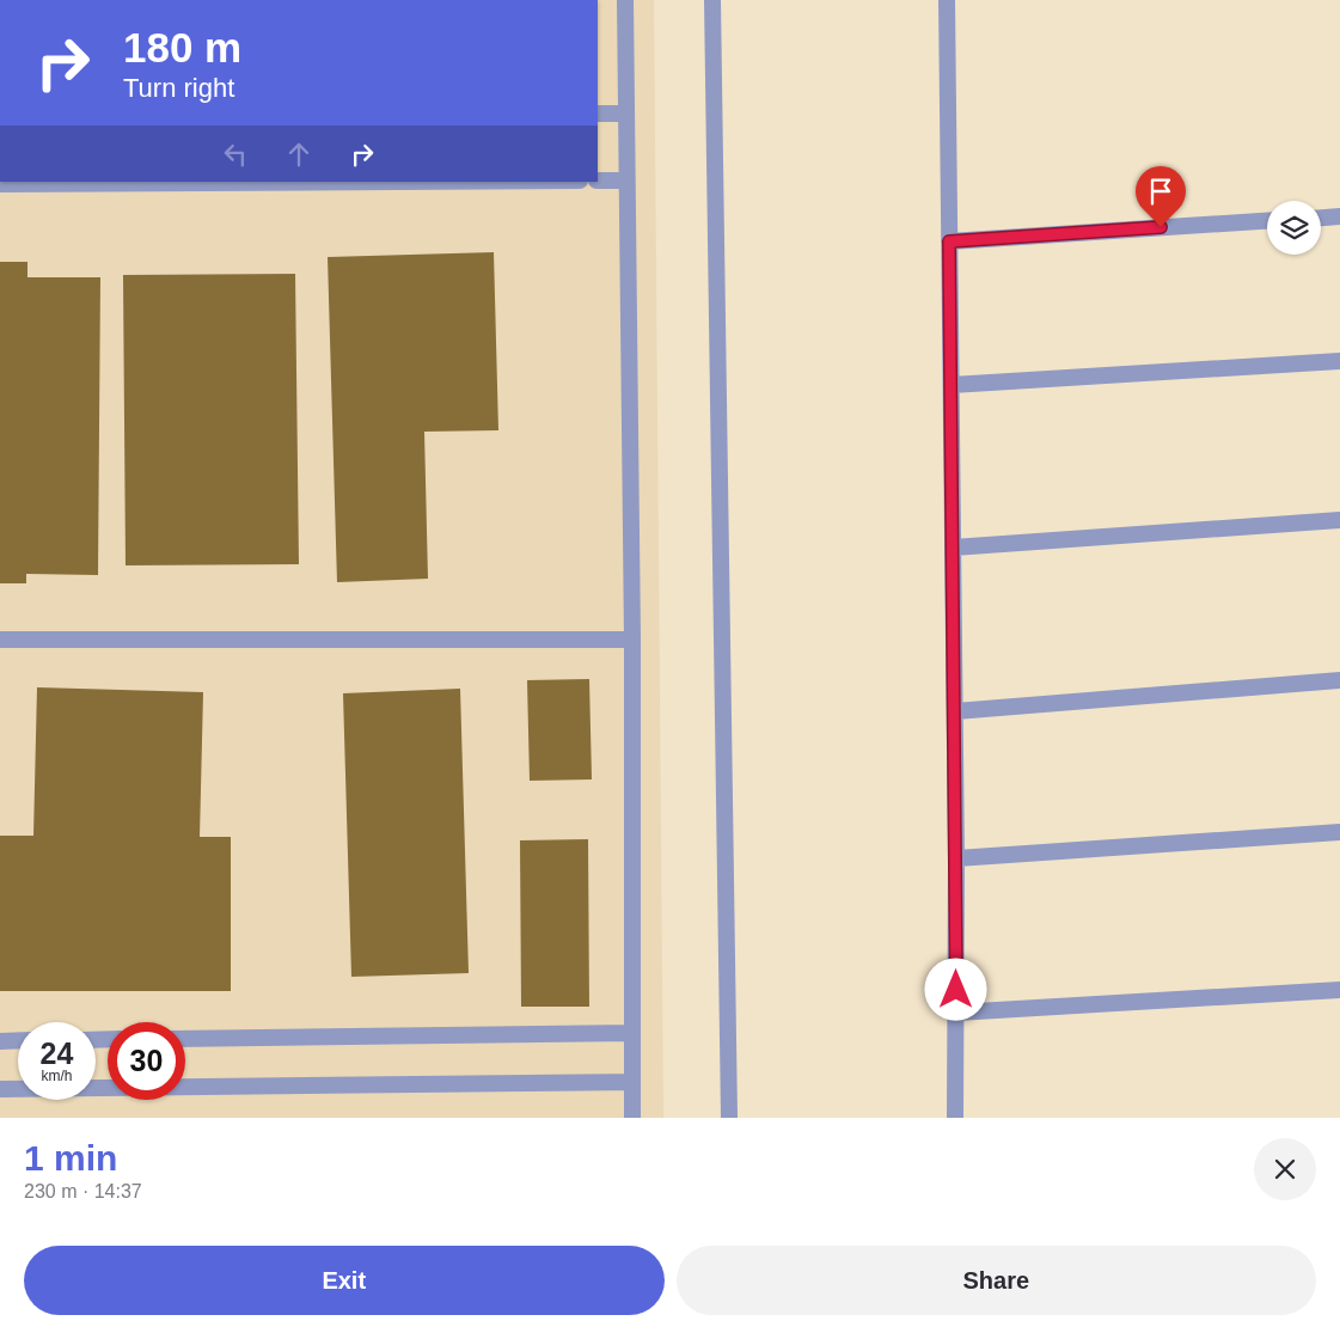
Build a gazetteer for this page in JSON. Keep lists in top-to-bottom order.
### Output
{
  "page": {
    "turn": ["180 m", "Turn right"],
    "speed": "24 km/h",
    "limit": "30",
    "heading": ["1 min", "230 m · 14:37"],
    "buttons": ["Exit", "Share"]
  }
}
